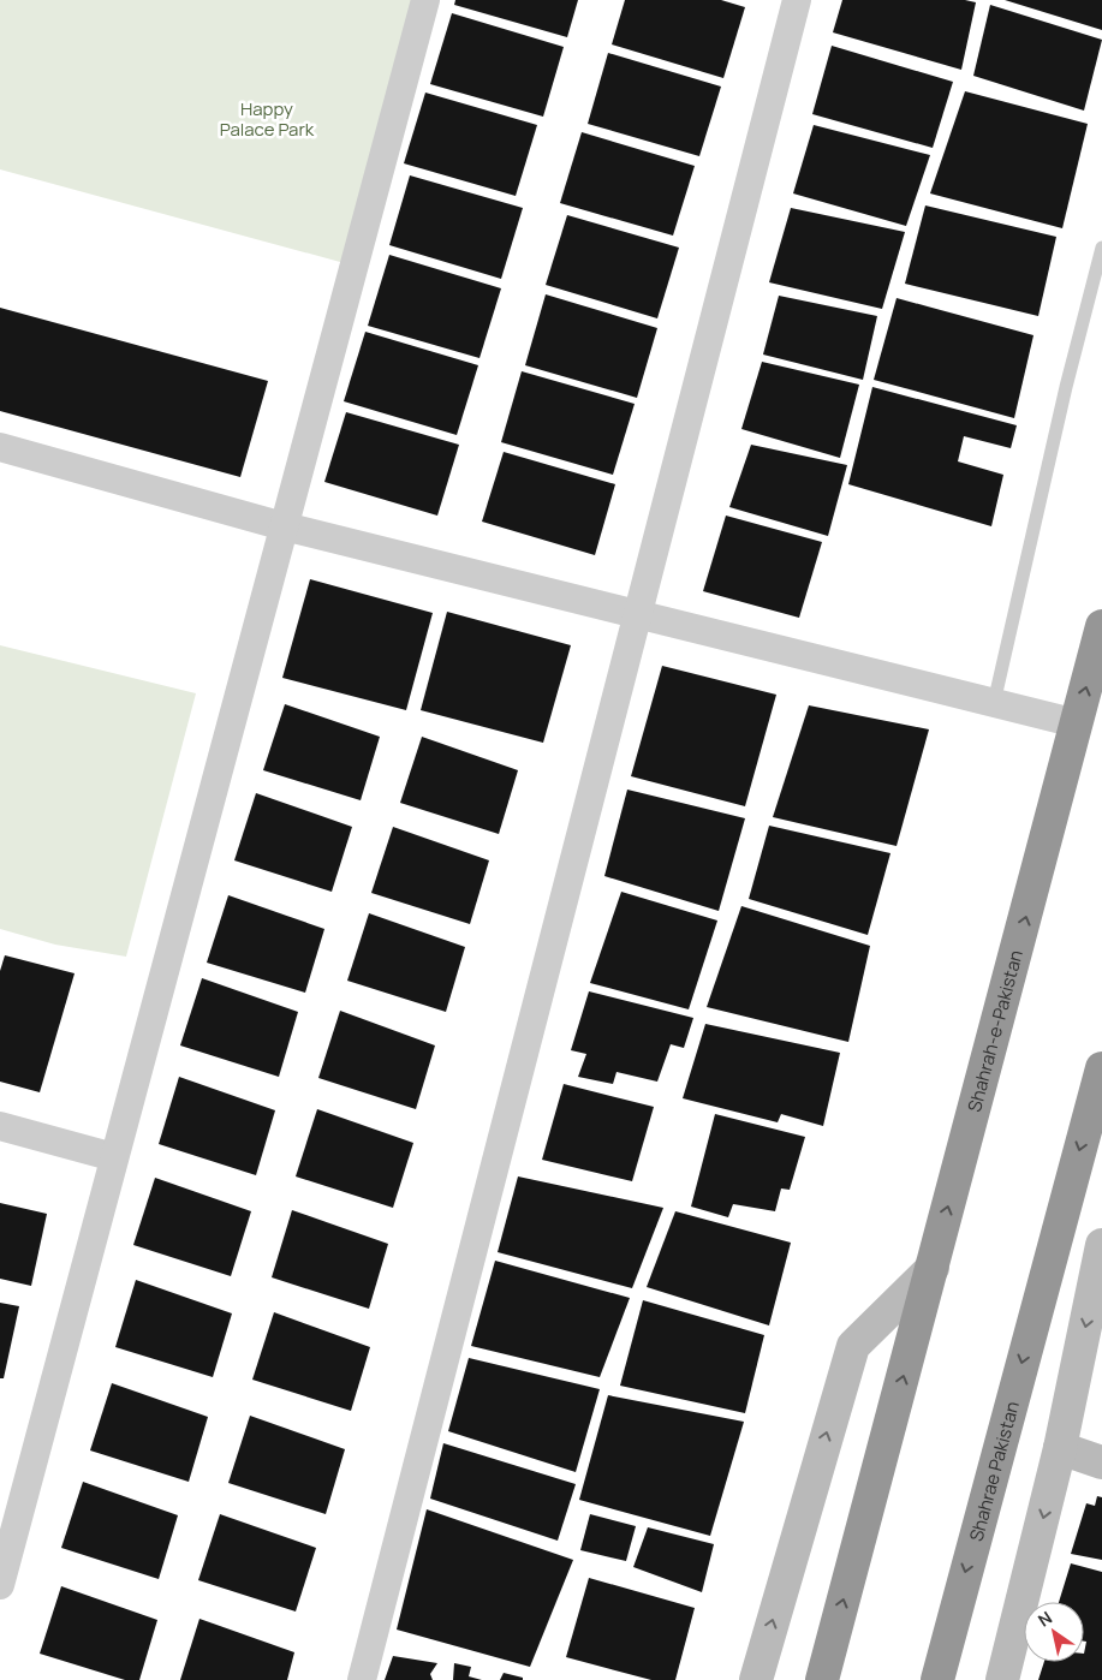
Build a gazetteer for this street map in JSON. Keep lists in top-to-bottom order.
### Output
{
  "streets": {
    "highway": ["Shahrah-e-Pakistan", "Shahrae Pakistan"]
  },
  "one_way": ["Shahrah-e-Pakistan", "Shahrae Pakistan"],
  "parks": ["Happy Palace Park"],
  "north": "top left"
}
